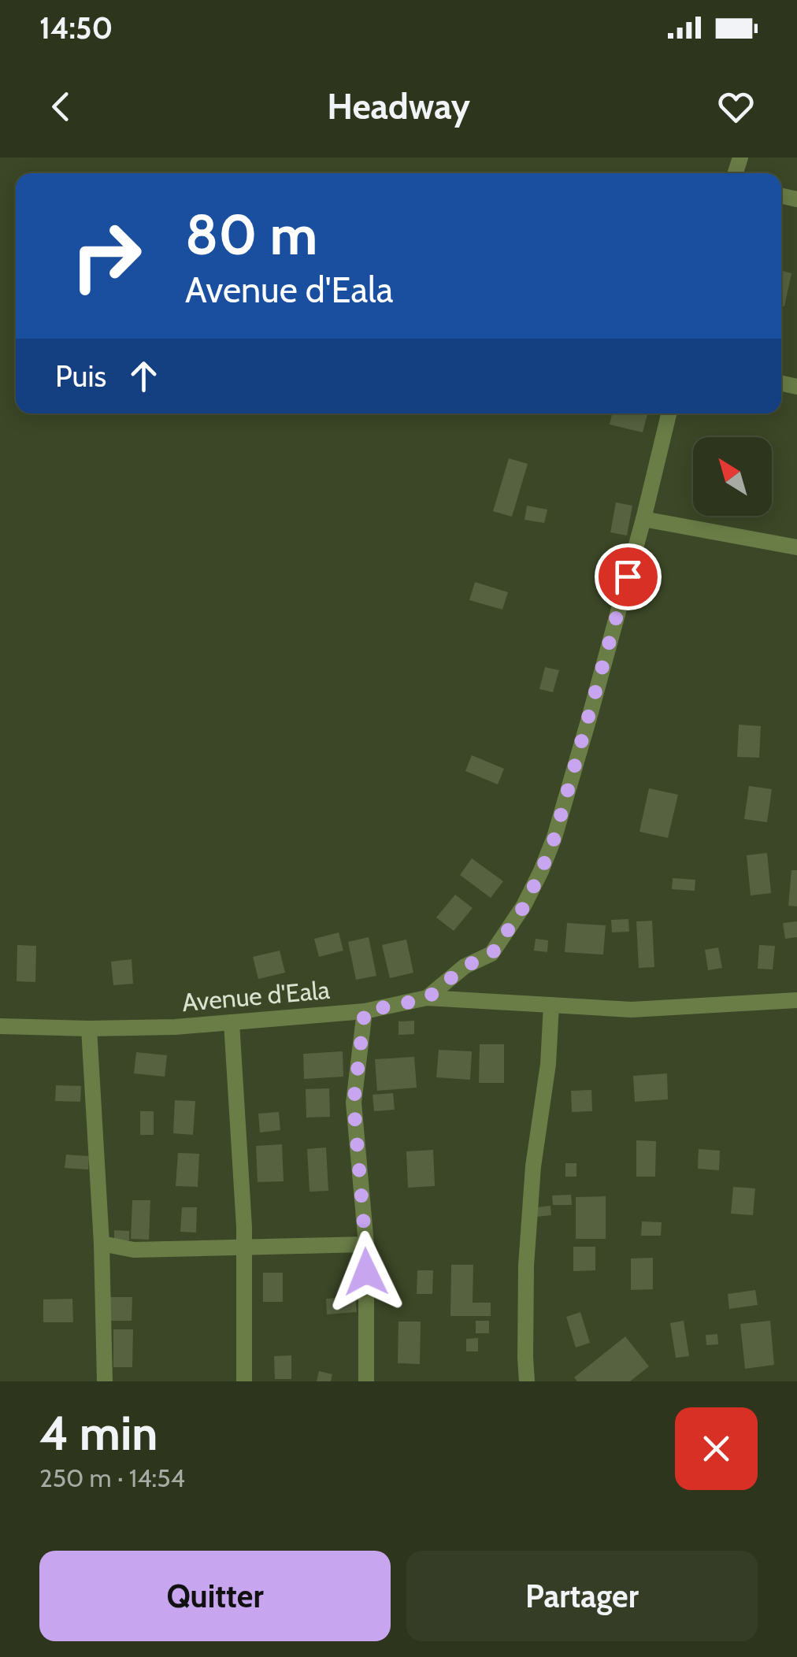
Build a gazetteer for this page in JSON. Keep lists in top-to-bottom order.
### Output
{
  "streets": {
    "street": ["Avenue d'Eala"]
  },
  "north": "top left",
  "page": {
    "status": "14:50",
    "header": "Headway",
    "turn": ["80 m", "Avenue d'Eala"],
    "then": "Puis",
    "heading": ["4 min", "250 m · 14:54"],
    "buttons": ["Quitter", "Partager"]
  }
}
